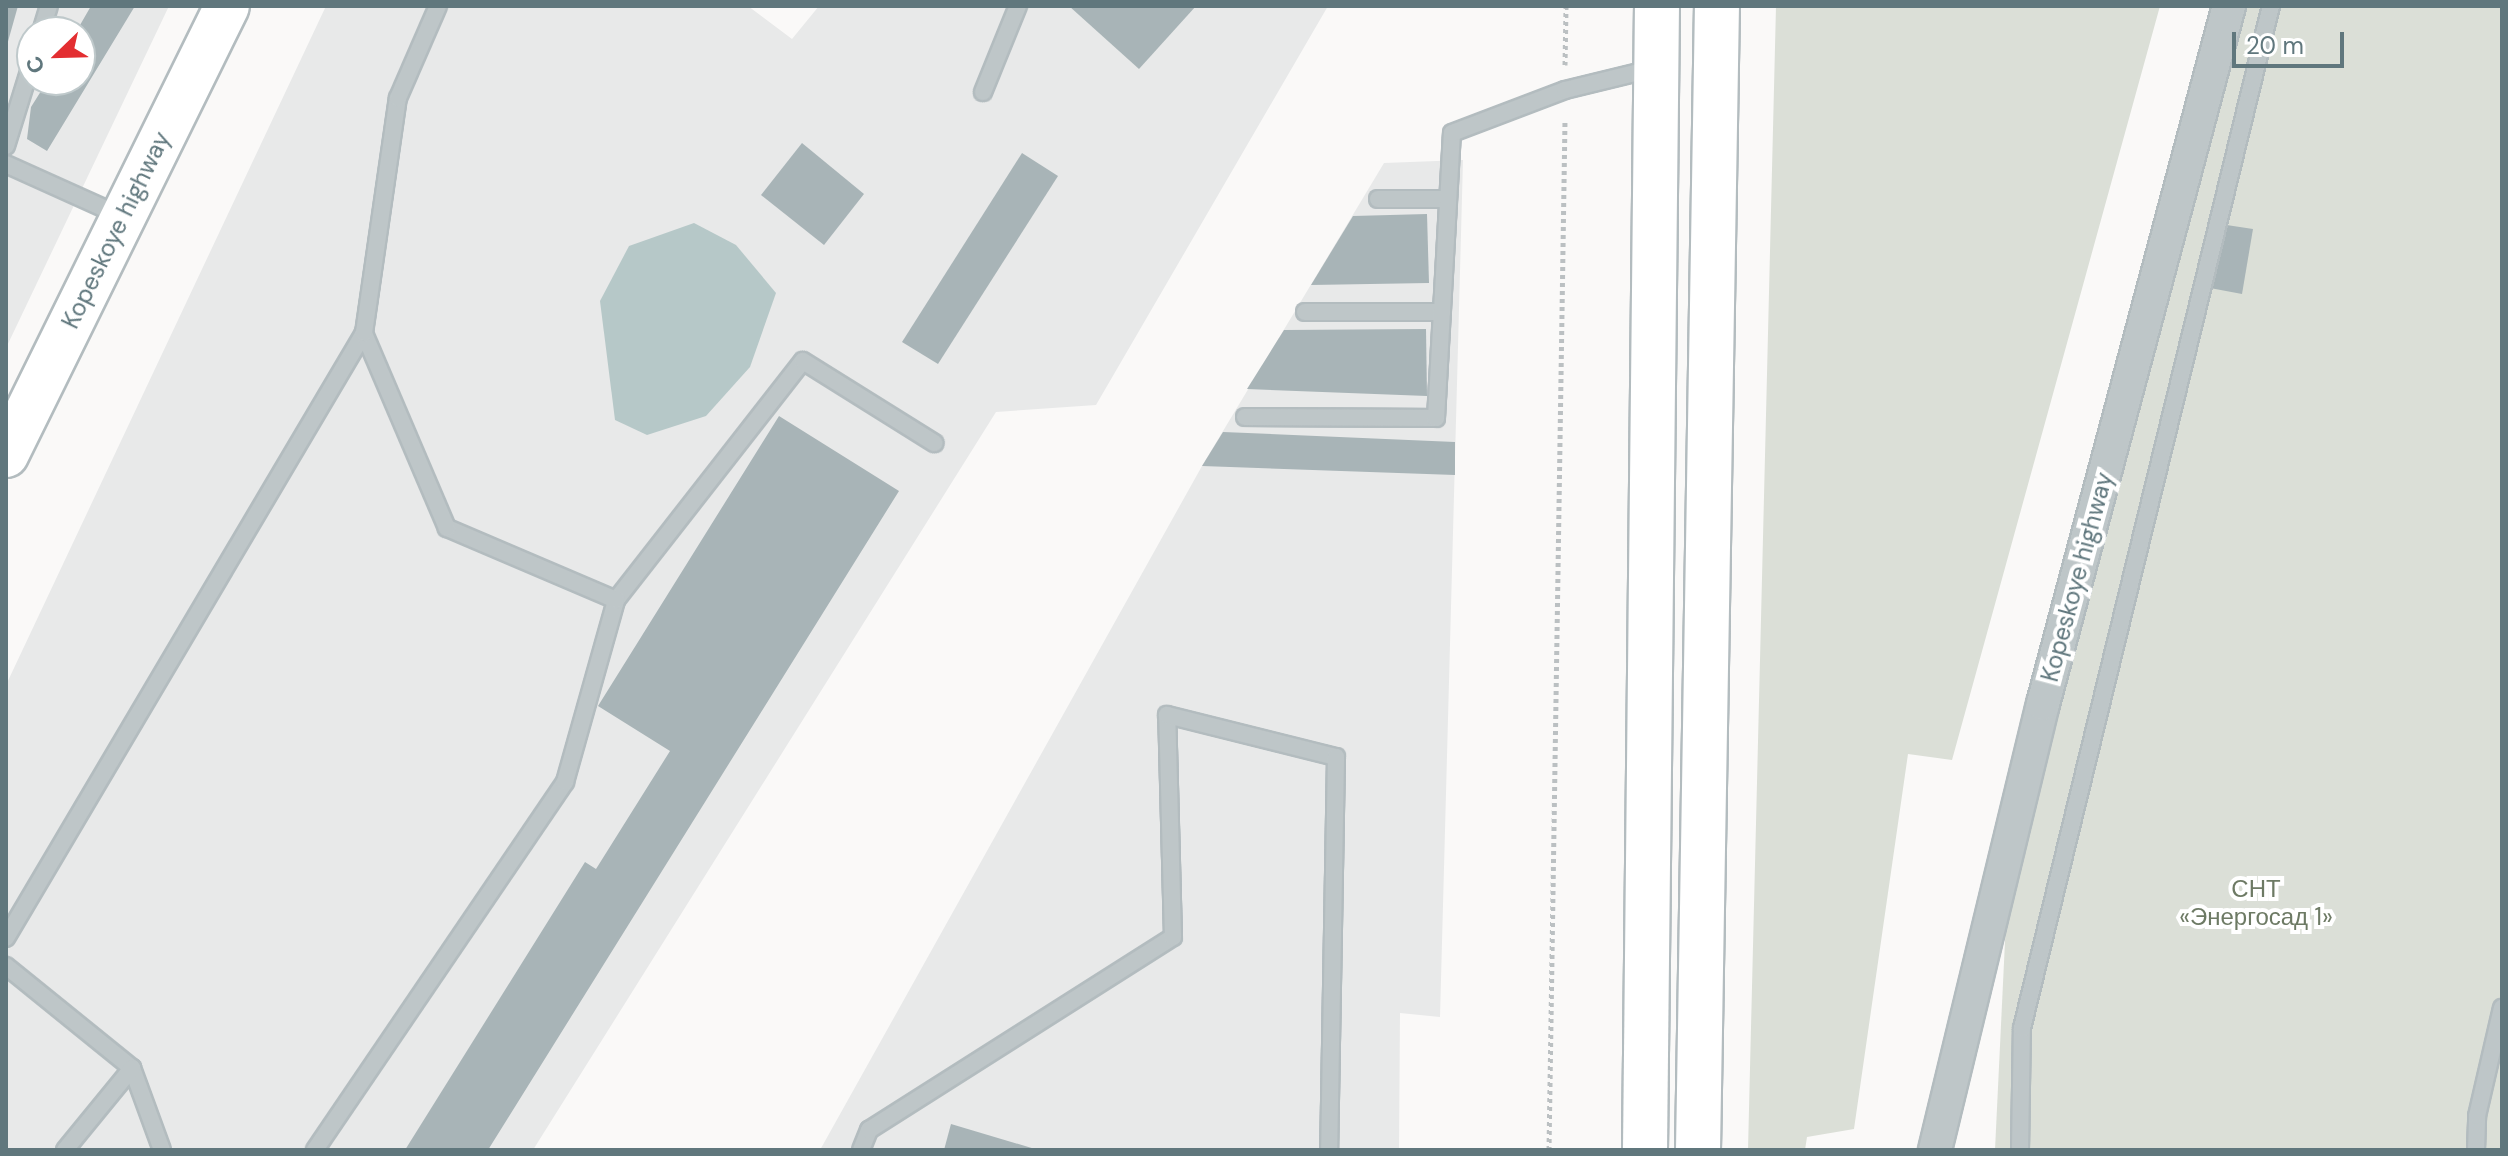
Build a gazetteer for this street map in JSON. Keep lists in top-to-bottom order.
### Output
{
  "streets": {
    "main road": ["Kopeskoye highway"]
  },
  "parks": ["СНТ «Энергосад 1»"],
  "scale_bar": "20 m",
  "north": "bottom left"
}
